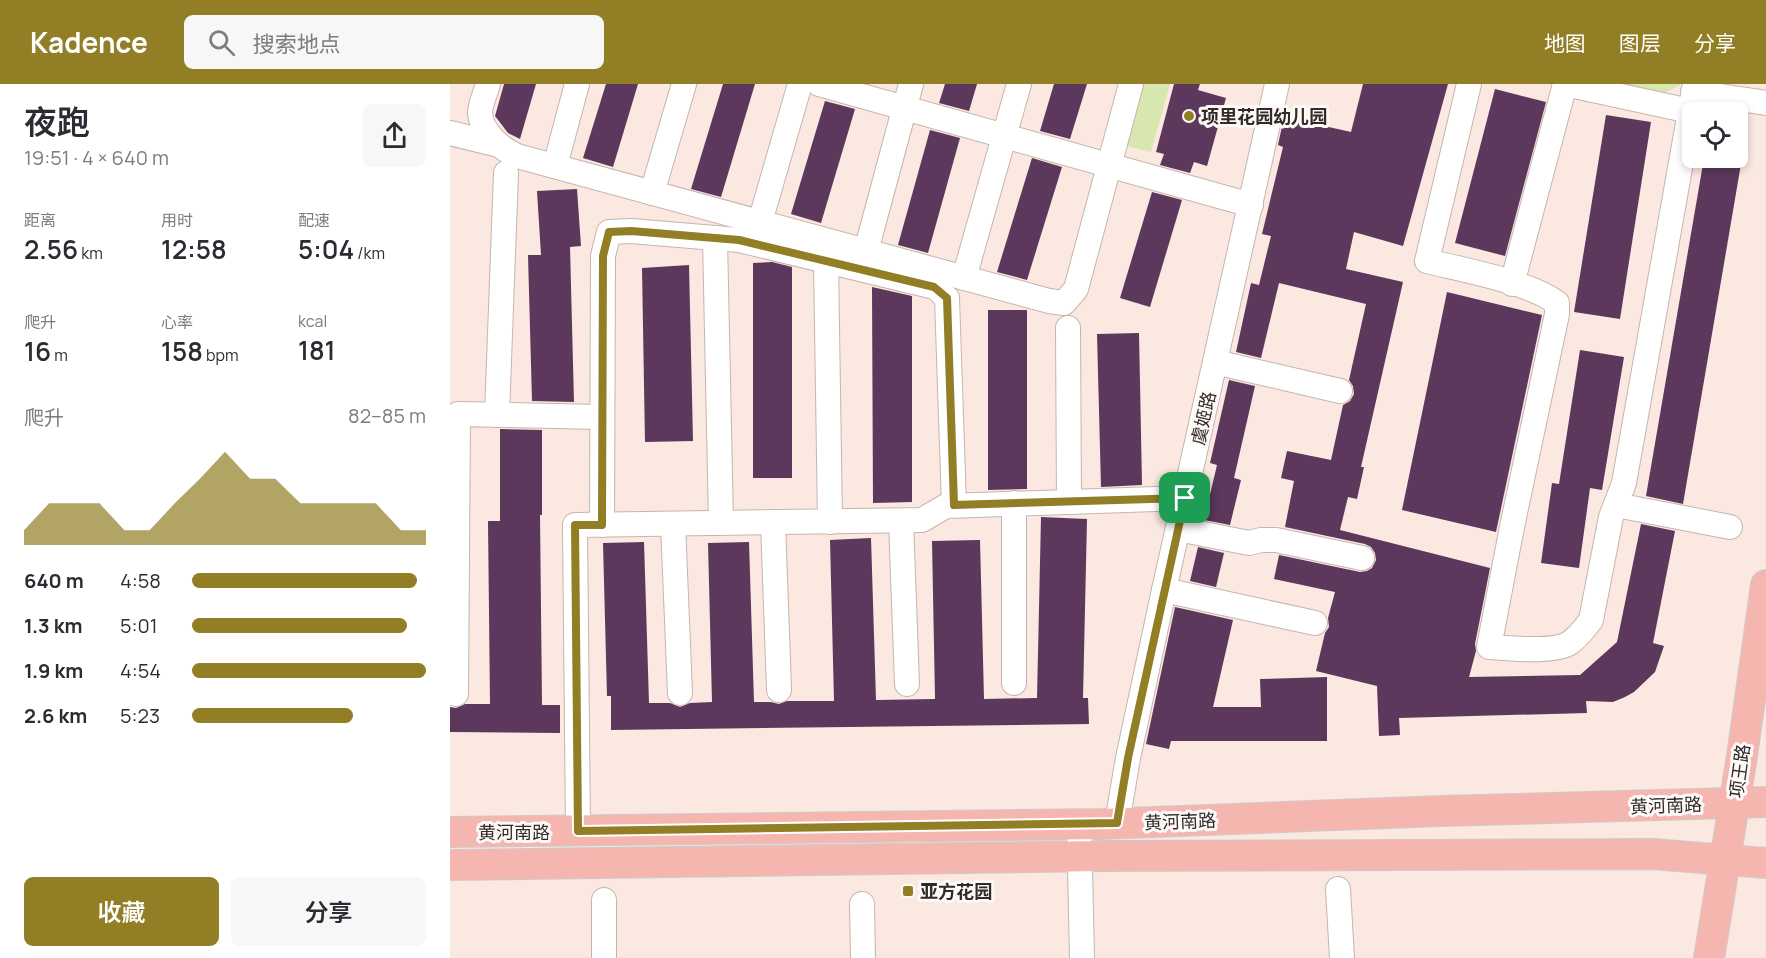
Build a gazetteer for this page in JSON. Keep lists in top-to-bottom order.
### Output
{
  "streets": {
    "main road": ["项王路", "黄河南路"],
    "street": ["虞姬路"]
  },
  "crossings": [
    ["虞姬路", "黄河南路"],
    ["项王路", "黄河南路"]
  ],
  "places": {
    "other": ["项里花园幼儿园"],
    "transit": ["亚方花园"]
  },
  "page": {
    "header": "Kadence",
    "search": "搜索地点",
    "nav": ["地图", "图层", "分享"],
    "heading": ["夜跑", "19:51 · 4 × 640 m"],
    "stats": [
      ["距离", "2.56 km"],
      ["用时", "12:58"],
      ["配速", "5:04 /km"],
      ["爬升", "16 m"],
      ["心率", "158 bpm"],
      ["kcal", "181"]
    ],
    "chart": ["爬升", "82–85 m"],
    "list": [
      {
        "name": "640 m",
        "note": "4:58"
      },
      {
        "name": "1.3 km",
        "note": "5:01"
      },
      {
        "name": "1.9 km",
        "note": "4:54"
      },
      {
        "name": "2.6 km",
        "note": "5:23"
      }
    ],
    "buttons": ["收藏", "分享"]
  }
}
